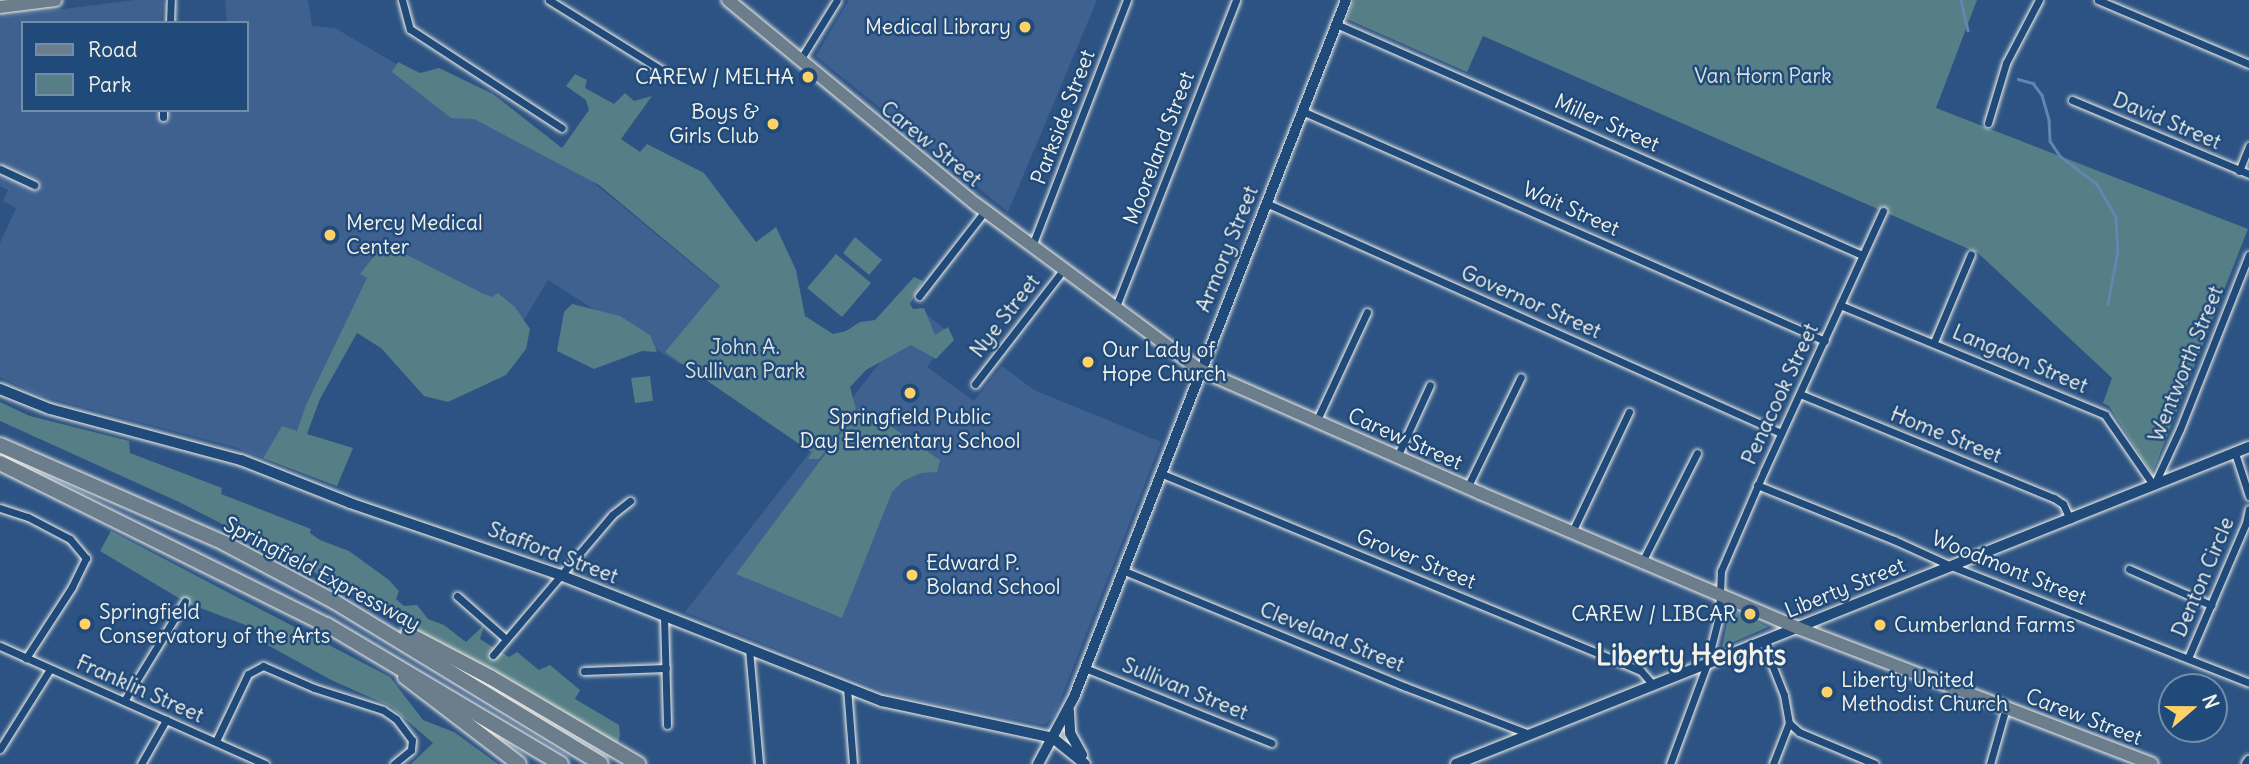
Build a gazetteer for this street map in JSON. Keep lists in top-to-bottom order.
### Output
{
  "streets": {
    "highway": ["Springfield Expressway"],
    "main road": [
      "Carew Street",
      "Armory Street",
      "Stafford Street",
      "Liberty Street"
    ],
    "street": [
      "Parkside Street",
      "David Street",
      "Miller Street",
      "Mooreland Street",
      "Wait Street",
      "Governor Street",
      "Nye Street",
      "Langdon Street",
      "Wentworth Street",
      "Penacook Street",
      "Home Street",
      "Grover Street",
      "Woodmont Street",
      "Denton Circle",
      "Cleveland Street",
      "Franklin Street",
      "Sullivan Street"
    ]
  },
  "crossings": [
    ["Parkside Street", "Carew Street"],
    ["Miller Street", "Armory Street"],
    ["Miller Street", "Penacook Street"],
    ["Carew Street", "Mooreland Street"],
    ["Carew Street", "Armory Street"],
    ["Carew Street", "Nye Street"],
    ["Carew Street", "Penacook Street"],
    ["Carew Street", "Liberty Street"],
    ["Wait Street", "Armory Street"],
    ["Wait Street", "Penacook Street"],
    ["Armory Street", "Governor Street"],
    ["Armory Street", "Stafford Street"],
    ["Armory Street", "Grover Street"],
    ["Armory Street", "Cleveland Street"],
    ["Armory Street", "Sullivan Street"],
    ["Governor Street", "Penacook Street"],
    ["Langdon Street", "Wentworth Street"],
    ["Langdon Street", "Penacook Street"],
    ["Langdon Street", "Liberty Street"],
    ["Wentworth Street", "Liberty Street"],
    ["Penacook Street", "Home Street"],
    ["Penacook Street", "Woodmont Street"],
    ["Penacook Street", "Liberty Street"],
    ["Home Street", "Liberty Street"],
    ["Grover Street", "Liberty Street"],
    ["Woodmont Street", "Denton Circle"],
    ["Woodmont Street", "Liberty Street"],
    ["Denton Circle", "Liberty Street"],
    ["Liberty Street", "Cleveland Street"]
  ],
  "districts": ["Liberty Heights"],
  "parks": ["Van Horn Park", "John A. Sullivan Park"],
  "places": [
    "Medical Library",
    "CAREW / MELHA",
    "Boys & Girls Club",
    "Mercy Medical Center",
    "Our Lady of Hope Church",
    "Springfield Public Day Elementary School",
    "Edward P. Boland School",
    "CAREW / LIBCAR",
    "Springfield Conservatory of the Arts",
    "Cumberland Farms",
    "Liberty United Methodist Church"
  ],
  "legend": ["Road", "Park"],
  "north": "right"
}
